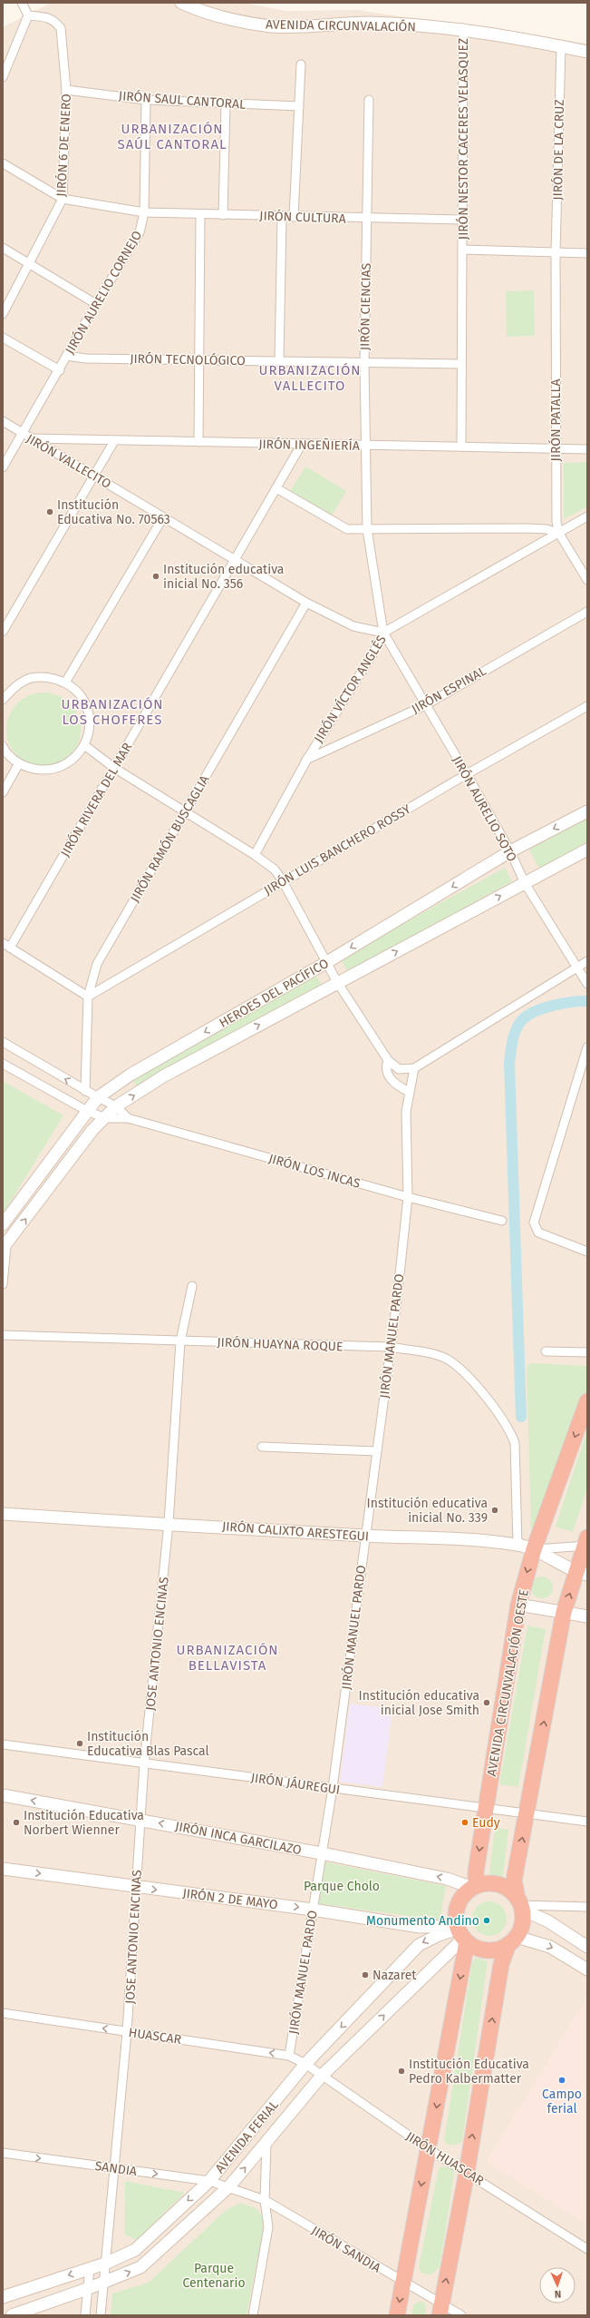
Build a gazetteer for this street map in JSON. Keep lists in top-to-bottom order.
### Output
{
  "streets": {
    "highway": ["AVENIDA CIRCUNVALACIÓN OESTE"],
    "street": [
      "AVENIDA CIRCUNVALACIÓN",
      "JIRÓN SAUL CANTORAL",
      "JIRÓN NESTOR CACERES VELASQUEZ",
      "JIRÓN 6 DE ENERO",
      "JIRÓN DE LA CRUZ",
      "JIRÓN CULTURA",
      "JIRÓN AURELIO CORNEJO",
      "JIRÓN CIENCIAS",
      "JIRÓN TECNOLÓGICO",
      "JIRÓN PATALLA",
      "JIRÓN INGEÑIERÍA",
      "JIRÓN VALLECITO",
      "JIRÓN VÍCTOR ANGLÉS",
      "JIRÓN ESPINAL",
      "JIRÓN RIVERA DEL MAR",
      "JIRÓN AURELIO SOTO",
      "JIRÓN RAMÓN BUSCAGLIA",
      "JIRÓN LUIS BANCHERO ROSSY",
      "HEROES DEL PACÍFICO",
      "JIRÓN LOS INCAS",
      "JIRÓN MANUEL PARDO",
      "JIRÓN HUAYNA ROQUE",
      "JIRÓN CALIXTO ARESTEGUI",
      "JOSE ANTONIO ENCINAS",
      "JIRÓN JÁUREGUI",
      "JIRÓN INCA GARCILAZO",
      "JIRÓN 2 DE MAYO",
      "HUASCAR",
      "AVENIDA FERIAL",
      "JIRÓN HUASCAR",
      "SANDIA",
      "JIRÓN SANDIA"
    ]
  },
  "crossings": [
    ["AVENIDA CIRCUNVALACIÓN", "JIRÓN NESTOR CACERES VELASQUEZ"],
    ["AVENIDA CIRCUNVALACIÓN", "JIRÓN DE LA CRUZ"],
    ["JIRÓN SAUL CANTORAL", "JIRÓN 6 DE ENERO"],
    ["JIRÓN SAUL CANTORAL", "JIRÓN AURELIO CORNEJO"],
    ["JIRÓN NESTOR CACERES VELASQUEZ", "JIRÓN CULTURA"],
    ["JIRÓN NESTOR CACERES VELASQUEZ", "JIRÓN TECNOLÓGICO"],
    ["JIRÓN NESTOR CACERES VELASQUEZ", "JIRÓN INGEÑIERÍA"],
    ["JIRÓN 6 DE ENERO", "JIRÓN CULTURA"],
    ["JIRÓN DE LA CRUZ", "JIRÓN PATALLA"],
    ["JIRÓN CULTURA", "JIRÓN AURELIO CORNEJO"],
    ["JIRÓN CULTURA", "JIRÓN CIENCIAS"],
    ["JIRÓN AURELIO CORNEJO", "JIRÓN TECNOLÓGICO"],
    ["JIRÓN AURELIO CORNEJO", "JIRÓN VALLECITO"],
    ["JIRÓN CIENCIAS", "JIRÓN TECNOLÓGICO"],
    ["JIRÓN CIENCIAS", "JIRÓN INGEÑIERÍA"],
    ["JIRÓN CIENCIAS", "JIRÓN VALLECITO"],
    ["JIRÓN CIENCIAS", "JIRÓN VÍCTOR ANGLÉS"],
    ["JIRÓN CIENCIAS", "JIRÓN AURELIO SOTO"],
    ["JIRÓN PATALLA", "JIRÓN INGEÑIERÍA"],
    ["JIRÓN PATALLA", "JIRÓN VÍCTOR ANGLÉS"],
    ["JIRÓN INGEÑIERÍA", "JIRÓN VALLECITO"],
    ["JIRÓN INGEÑIERÍA", "JIRÓN RIVERA DEL MAR"],
    ["JIRÓN VALLECITO", "JIRÓN VÍCTOR ANGLÉS"],
    ["JIRÓN VALLECITO", "JIRÓN RIVERA DEL MAR"],
    ["JIRÓN VALLECITO", "JIRÓN AURELIO SOTO"],
    ["JIRÓN VALLECITO", "JIRÓN RAMÓN BUSCAGLIA"],
    ["JIRÓN VÍCTOR ANGLÉS", "JIRÓN ESPINAL"],
    ["JIRÓN VÍCTOR ANGLÉS", "JIRÓN AURELIO SOTO"],
    ["JIRÓN ESPINAL", "JIRÓN AURELIO SOTO"],
    ["JIRÓN AURELIO SOTO", "JIRÓN LUIS BANCHERO ROSSY"],
    ["JIRÓN AURELIO SOTO", "HEROES DEL PACÍFICO"],
    ["JIRÓN RAMÓN BUSCAGLIA", "JIRÓN LUIS BANCHERO ROSSY"],
    ["JIRÓN LOS INCAS", "JIRÓN MANUEL PARDO"],
    ["JIRÓN MANUEL PARDO", "JIRÓN HUAYNA ROQUE"],
    ["JIRÓN MANUEL PARDO", "JIRÓN CALIXTO ARESTEGUI"],
    ["JIRÓN MANUEL PARDO", "JIRÓN JÁUREGUI"],
    ["JIRÓN MANUEL PARDO", "JIRÓN INCA GARCILAZO"],
    ["JIRÓN MANUEL PARDO", "JIRÓN 2 DE MAYO"],
    ["JIRÓN MANUEL PARDO", "HUASCAR"],
    ["JIRÓN HUAYNA ROQUE", "JIRÓN CALIXTO ARESTEGUI"],
    ["JIRÓN HUAYNA ROQUE", "JOSE ANTONIO ENCINAS"],
    ["JIRÓN CALIXTO ARESTEGUI", "JOSE ANTONIO ENCINAS"],
    ["JIRÓN CALIXTO ARESTEGUI", "AVENIDA CIRCUNVALACIÓN OESTE"],
    ["JOSE ANTONIO ENCINAS", "JIRÓN JÁUREGUI"],
    ["JOSE ANTONIO ENCINAS", "JIRÓN INCA GARCILAZO"],
    ["JOSE ANTONIO ENCINAS", "JIRÓN 2 DE MAYO"],
    ["JOSE ANTONIO ENCINAS", "HUASCAR"],
    ["JOSE ANTONIO ENCINAS", "AVENIDA FERIAL"],
    ["JOSE ANTONIO ENCINAS", "SANDIA"],
    ["AVENIDA CIRCUNVALACIÓN OESTE", "JIRÓN JÁUREGUI"],
    ["AVENIDA CIRCUNVALACIÓN OESTE", "JIRÓN INCA GARCILAZO"],
    ["AVENIDA CIRCUNVALACIÓN OESTE", "JIRÓN 2 DE MAYO"],
    ["AVENIDA CIRCUNVALACIÓN OESTE", "AVENIDA FERIAL"],
    ["JIRÓN INCA GARCILAZO", "JIRÓN 2 DE MAYO"],
    ["JIRÓN INCA GARCILAZO", "AVENIDA FERIAL"],
    ["JIRÓN 2 DE MAYO", "AVENIDA FERIAL"],
    ["HUASCAR", "AVENIDA FERIAL"],
    ["HUASCAR", "JIRÓN HUASCAR"],
    ["AVENIDA FERIAL", "JIRÓN HUASCAR"],
    ["AVENIDA FERIAL", "SANDIA"],
    ["AVENIDA FERIAL", "JIRÓN SANDIA"],
    ["SANDIA", "JIRÓN SANDIA"]
  ],
  "one_way": [
    "JIRÓN INCA GARCILAZO",
    "JIRÓN 2 DE MAYO",
    "HUASCAR",
    "SANDIA"
  ],
  "districts": [
    "URBANIZACIÓN SAÚL CANTORAL",
    "URBANIZACIÓN VALLECITO",
    "URBANIZACIÓN LOS CHOFERES",
    "URBANIZACIÓN BELLAVISTA"
  ],
  "parks": ["Parque Cholo", "Parque Centenario"],
  "places": [
    "Institución Educativa No. 70563",
    "Institución educativa inicial No. 356",
    "Institución educativa inicial No. 339",
    "Institución educativa inicial Jose Smith",
    "Institución Educativa Blas Pascal",
    "Institución Educativa Norbert Wienner",
    "Eudy",
    "Monumento Andino",
    "Nazaret",
    "Institución Educativa Pedro Kalbermatter",
    "Campo ferial"
  ],
  "north": "bottom"
}
